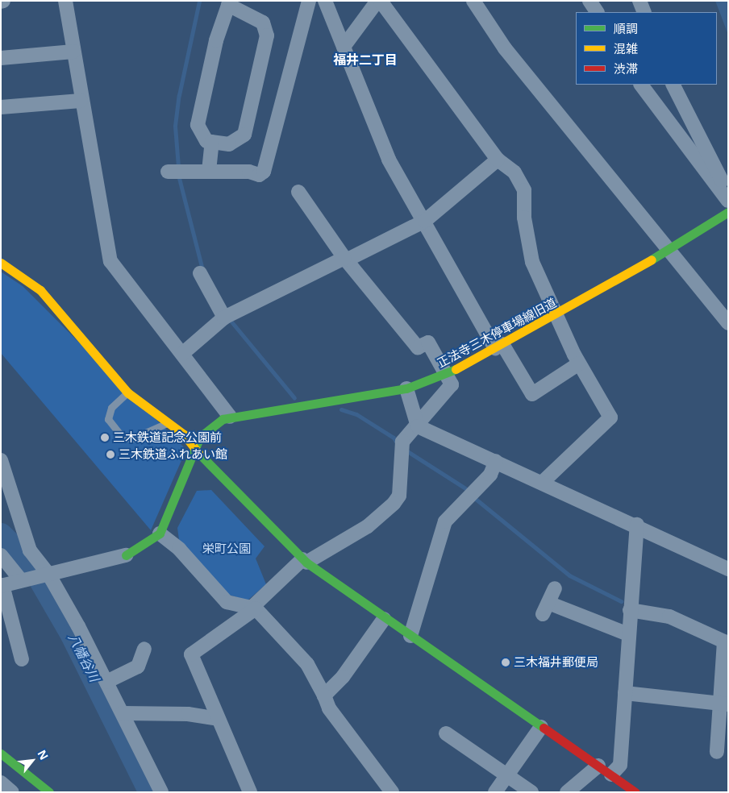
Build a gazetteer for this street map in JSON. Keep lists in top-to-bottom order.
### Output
{
  "streets": {
    "street": ["正法寺三木停車場線旧道"]
  },
  "districts": ["福井二丁目"],
  "water": ["八幡谷川"],
  "parks": ["栄町公園"],
  "places": ["三木鉄道記念公園前", "三木鉄道ふれあい館", "三木福井郵便局"],
  "legend": ["順調", "混雑", "渋滞"],
  "north": "top right"
}
